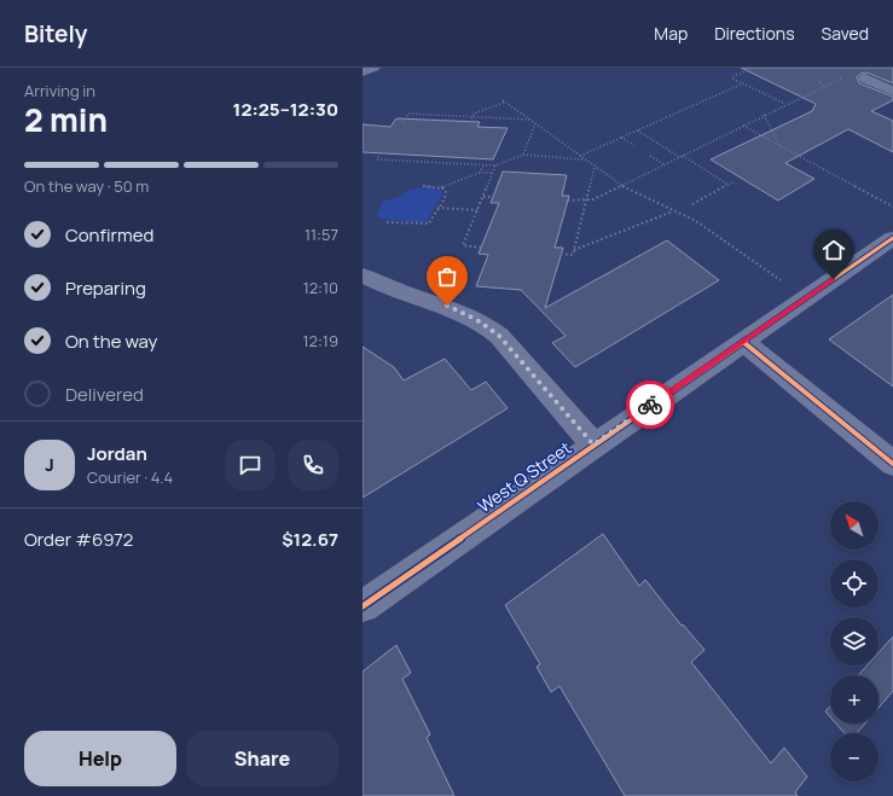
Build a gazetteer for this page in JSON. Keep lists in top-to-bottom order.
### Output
{
  "streets": {
    "street": ["West Q Street"]
  },
  "north": "top left",
  "page": {
    "header": "Bitely",
    "nav": ["Map", "Directions", "Saved"],
    "heading": ["2 min", "Arriving in", "12:25–12:30"],
    "panel": [
      "Jordan",
      "Courier · 4.4",
      "Order #6972",
      "$12.67"
    ],
    "bar": "On the way · 50 m",
    "list": [
      ["Confirmed", "11:57"],
      ["Preparing", "12:10"],
      ["On the way", "12:19"],
      "Delivered"
    ],
    "round": "J",
    "map_buttons": ["+", "−"],
    "buttons": ["Help", "Share"]
  }
}
